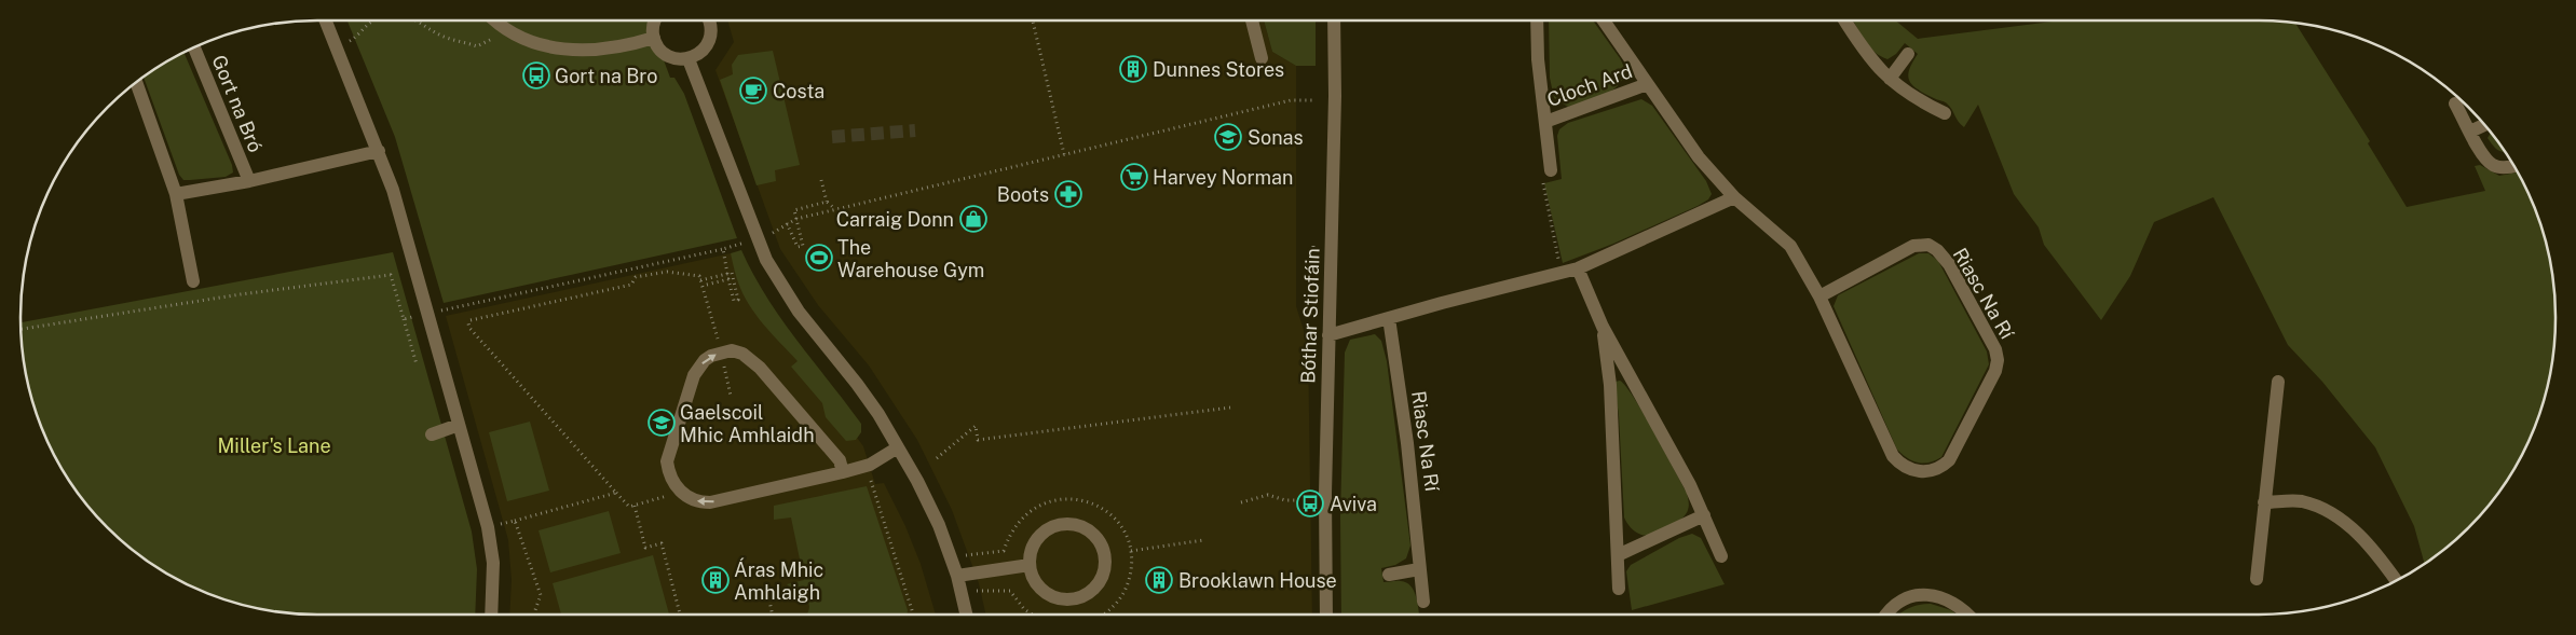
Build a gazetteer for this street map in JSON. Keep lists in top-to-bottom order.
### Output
{
  "streets": {
    "street": [
      "Cloch Ard",
      "Gort na Bró",
      "Riasc Na Rí",
      "Bóthar Stiofáin"
    ]
  },
  "crossings": [
    ["Cloch Ard", "Riasc Na Rí"]
  ],
  "parks": ["Miller's Lane"],
  "places": {
    "building": ["Dunnes Stores", "Áras Mhic Amhlaigh", "Brooklawn House"],
    "bus stop": ["Gort na Bro", "Aviva"],
    "cafe": ["Costa"],
    "school or university": ["Sonas", "Gaelscoil Mhic Amhlaidh"],
    "supermarket": ["Harvey Norman"],
    "pharmacy": ["Boots"],
    "shop": ["Carraig Donn"],
    "sports": ["The Warehouse Gym"]
  }
}
